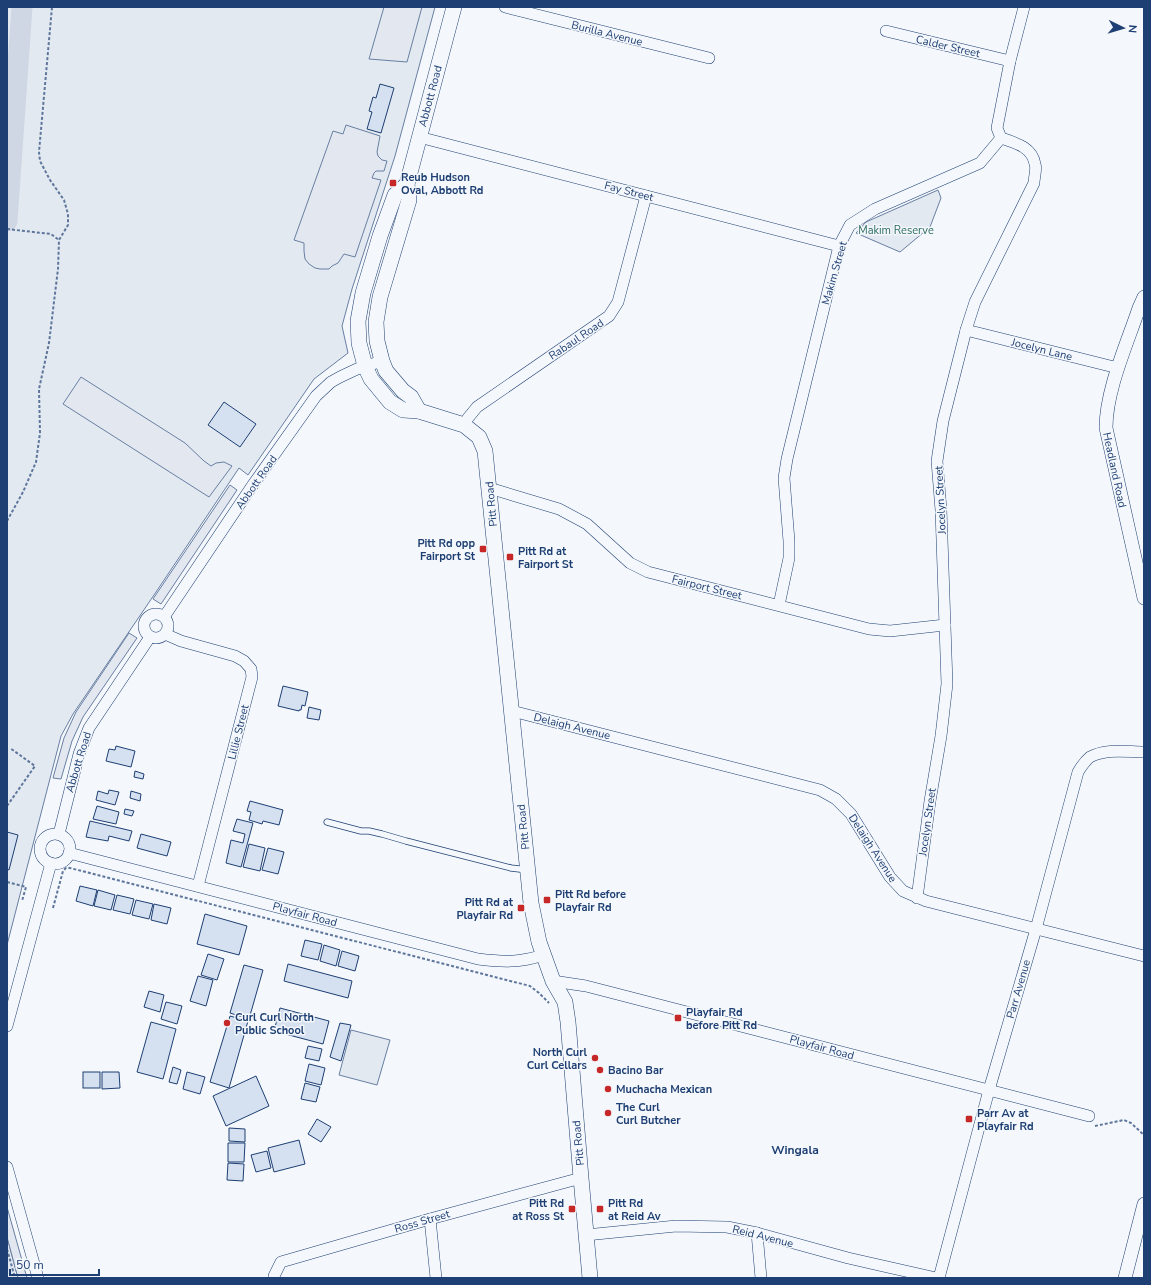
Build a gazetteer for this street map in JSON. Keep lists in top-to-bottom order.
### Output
{
  "streets": {
    "main road": ["Abbott Road", "Pitt Road"],
    "street": [
      "Burilla Avenue",
      "Calder Street",
      "Fay Street",
      "Makim Street",
      "Rabaul Road",
      "Jocelyn Lane",
      "Headland Road",
      "Jocelyn Street",
      "Fairport Street",
      "Delaigh Avenue",
      "Lillie Street",
      "Playfair Road",
      "Parr Avenue",
      "Ross Street",
      "Reid Avenue"
    ]
  },
  "crossings": [
    ["Abbott Road", "Fay Street"],
    ["Abbott Road", "Pitt Road"],
    ["Abbott Road", "Lillie Street"],
    ["Abbott Road", "Playfair Road"],
    ["Fay Street", "Makim Street"],
    ["Fay Street", "Rabaul Road"],
    ["Makim Street", "Jocelyn Street"],
    ["Makim Street", "Fairport Street"],
    ["Rabaul Road", "Pitt Road"],
    ["Jocelyn Lane", "Headland Road"],
    ["Jocelyn Lane", "Jocelyn Street"],
    ["Jocelyn Street", "Fairport Street"],
    ["Jocelyn Street", "Delaigh Avenue"],
    ["Pitt Road", "Fairport Street"],
    ["Pitt Road", "Delaigh Avenue"],
    ["Pitt Road", "Playfair Road"],
    ["Pitt Road", "Ross Street"],
    ["Pitt Road", "Reid Avenue"],
    ["Delaigh Avenue", "Parr Avenue"],
    ["Lillie Street", "Playfair Road"],
    ["Playfair Road", "Parr Avenue"]
  ],
  "districts": ["Wingala"],
  "parks": ["Makim Reserve"],
  "places": {
    "transit": [
      "Reub Hudson Oval, Abbott Rd",
      "Pitt Rd opp Fairport St",
      "Pitt Rd at Fairport St",
      "Pitt Rd before Playfair Rd",
      "Pitt Rd at Playfair Rd",
      "Playfair Rd before Pitt Rd",
      "Parr Av at Playfair Rd",
      "Pitt Rd at Ross St",
      "Pitt Rd at Reid Av"
    ],
    "other": [
      "Curl Curl North Public School",
      "North Curl Curl Cellars",
      "Bacino Bar",
      "Muchacha Mexican",
      "The Curl Curl Butcher"
    ]
  },
  "scale_bar": "50 m",
  "north": "right"
}
